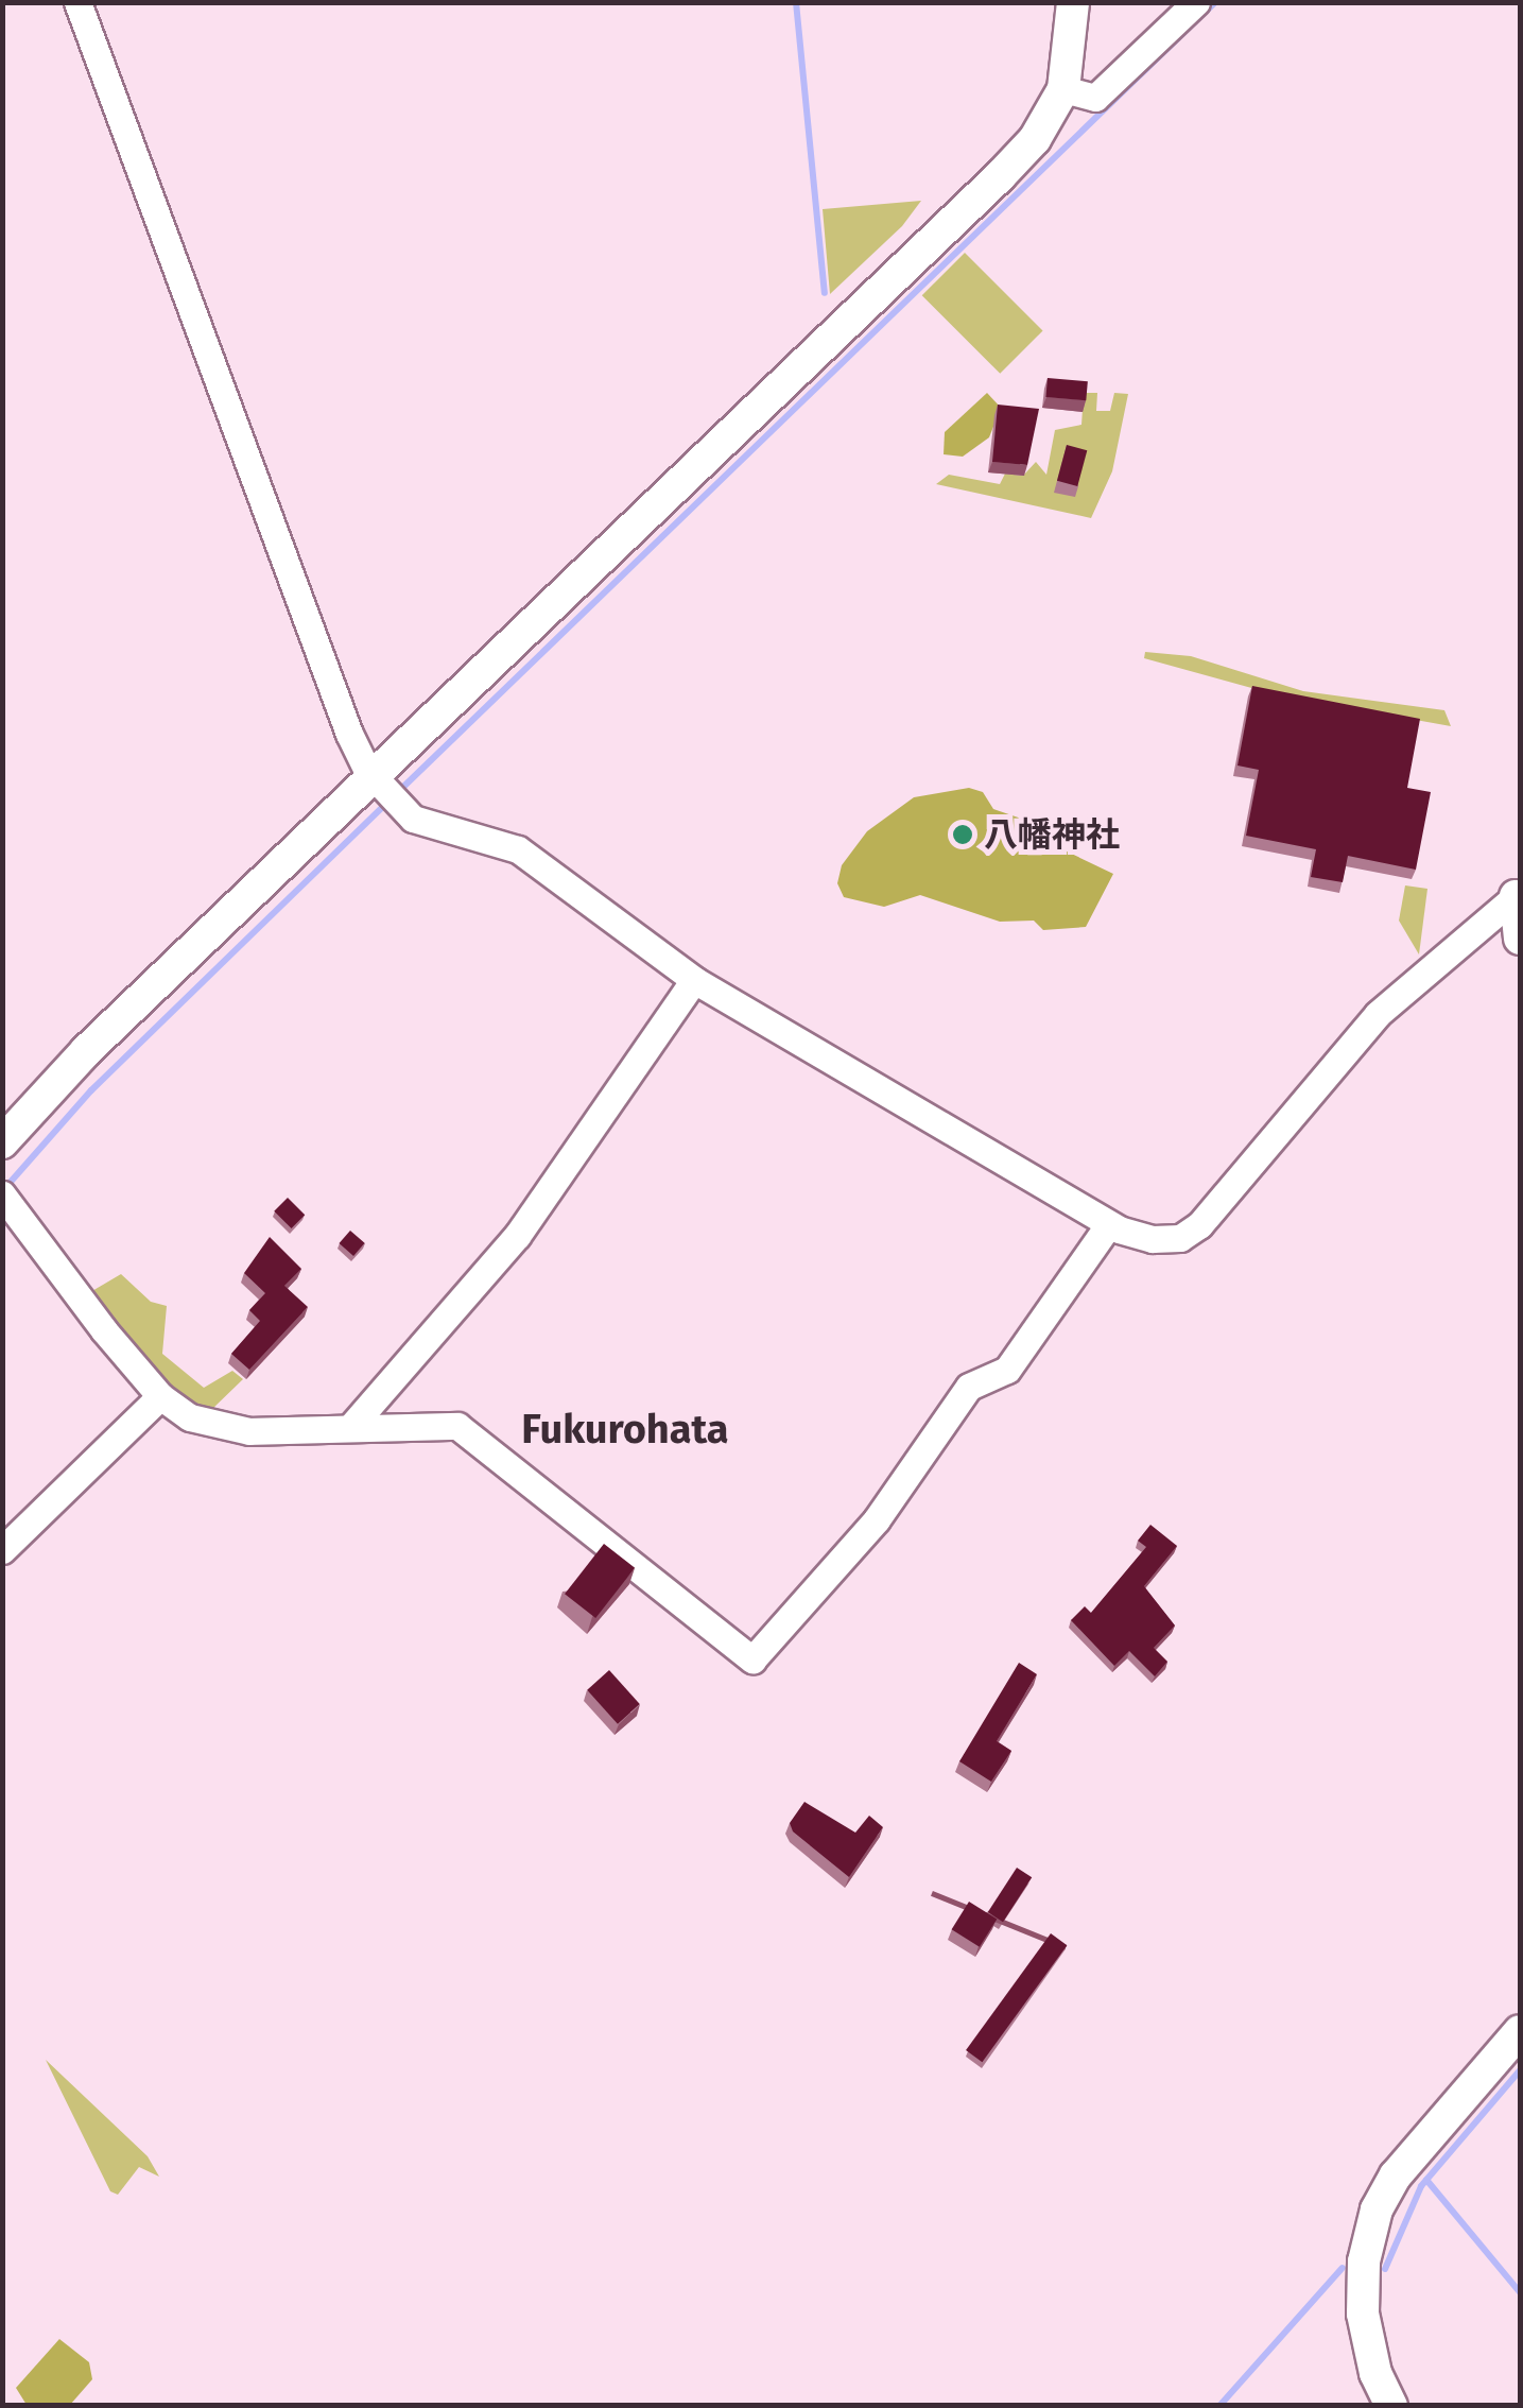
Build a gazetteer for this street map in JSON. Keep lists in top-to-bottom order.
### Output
{
  "districts": ["Fukurohata"],
  "places": ["八幡神社"]
}
